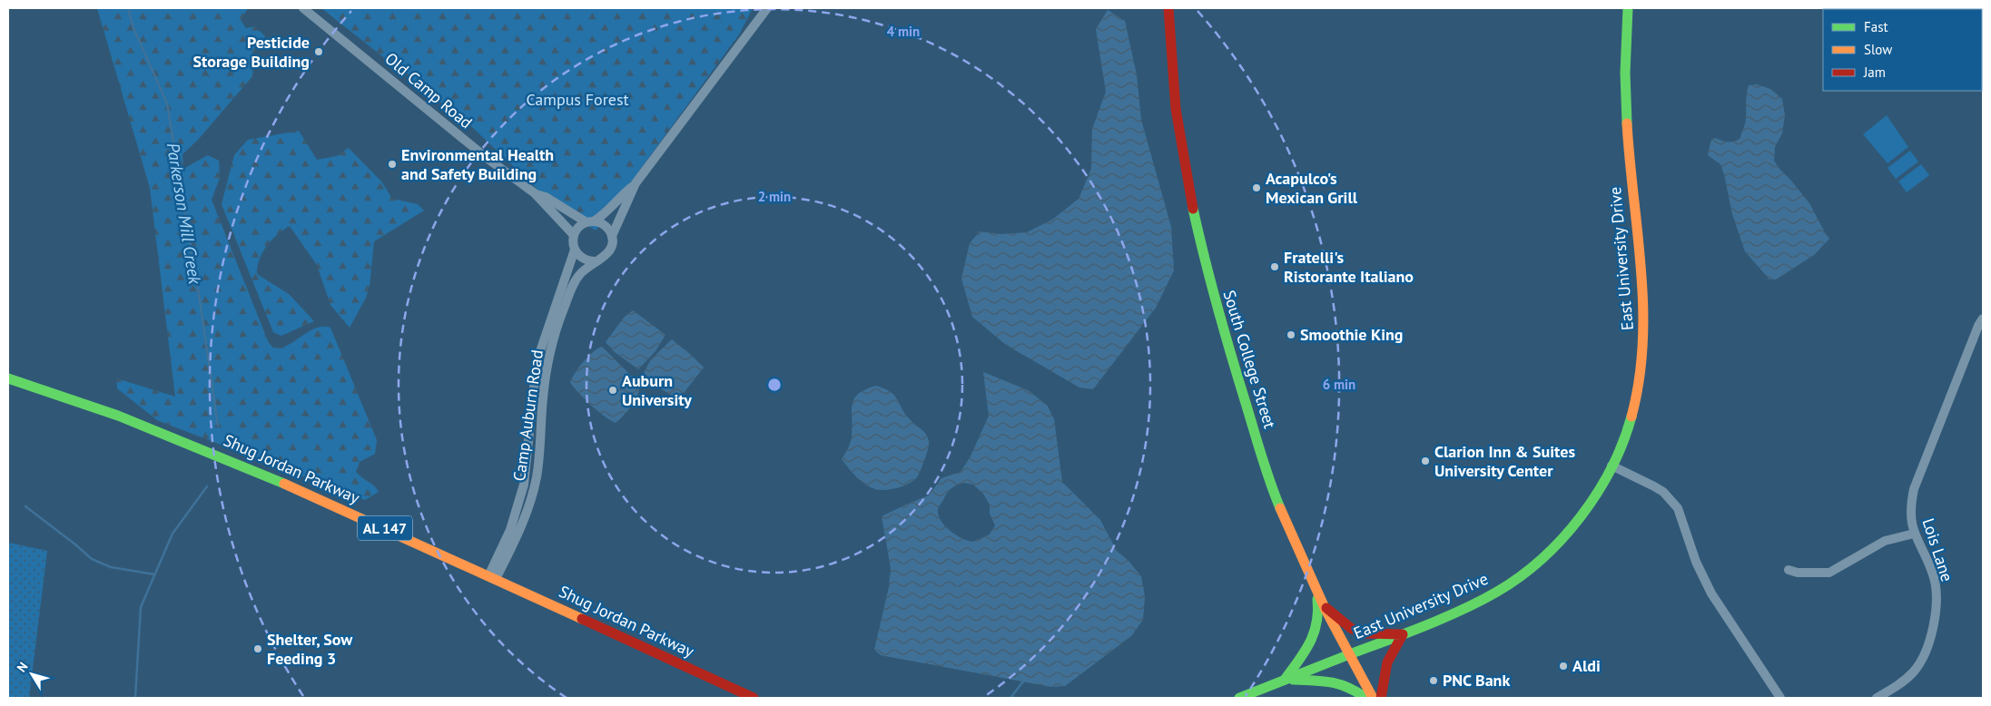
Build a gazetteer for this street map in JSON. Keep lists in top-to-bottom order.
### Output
{
  "streets": {
    "main road": [
      "East University Drive",
      "South College Street",
      "Shug Jordan Parkway",
      "AL 147"
    ],
    "street": ["Old Camp Road", "Camp Auburn Road", "Lois Lane"]
  },
  "crossings": [
    ["Old Camp Road", "Camp Auburn Road"],
    ["East University Drive", "South College Street"],
    ["Camp Auburn Road", "Shug Jordan Parkway"]
  ],
  "water": ["Parkerson Mill Creek"],
  "parks": ["Campus Forest"],
  "places": [
    "Pesticide Storage Building",
    "Environmental Health and Safety Building",
    "Acapulco's Mexican Grill",
    "Fratelli's Ristorante Italiano",
    "Smoothie King",
    "Auburn University",
    "Clarion Inn & Suites University Center",
    "Shelter, Sow Feeding 3",
    "Aldi",
    "PNC Bank"
  ],
  "legend": ["Fast", "Slow", "Jam"],
  "north": "top left",
  "rings": ["4 min", "2 min", "6 min"]
}
